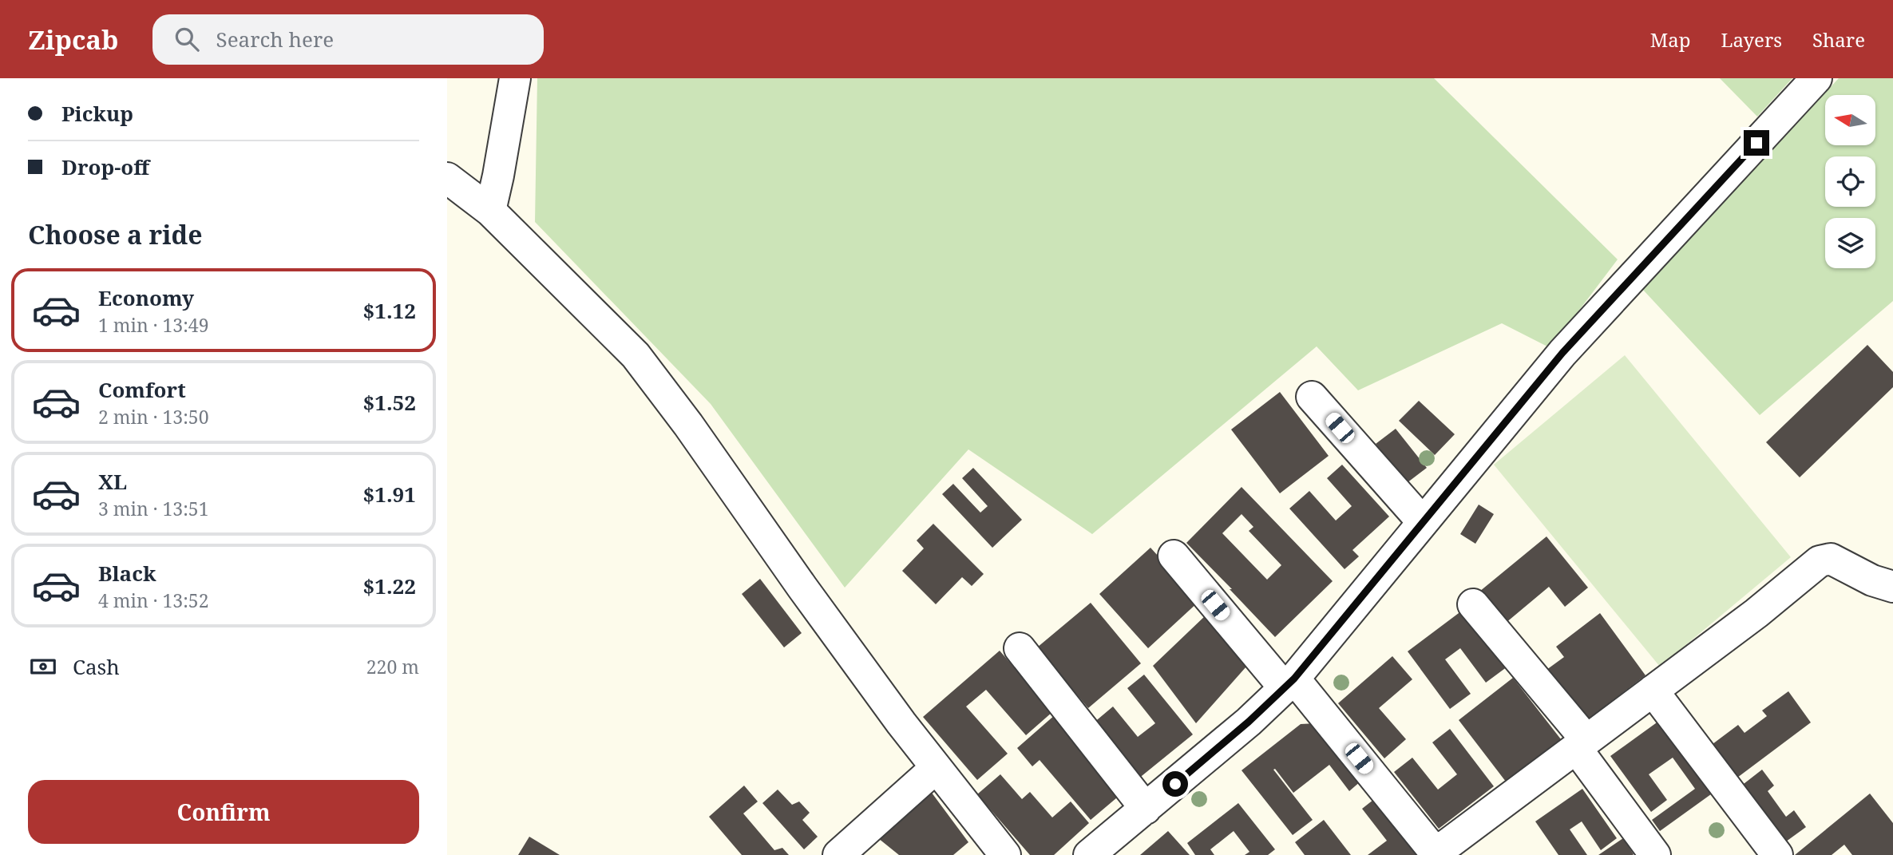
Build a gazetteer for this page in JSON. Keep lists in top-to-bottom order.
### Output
{
  "north": "left",
  "page": {
    "header": "Zipcab",
    "search": "Search here",
    "nav": ["Map", "Layers", "Share"],
    "banner": ["Pickup", "Drop-off"],
    "heading": "Choose a ride",
    "list": [
      {
        "name": "Economy",
        "note": "1 min · 13:49",
        "value": "$1.12"
      },
      {
        "name": "Comfort",
        "note": "2 min · 13:50",
        "value": "$1.52"
      },
      {
        "name": "XL",
        "note": "3 min · 13:51",
        "value": "$1.91"
      },
      {
        "name": "Black",
        "note": "4 min · 13:52",
        "value": "$1.22"
      }
    ],
    "pay": ["Cash", "220 m"],
    "buttons": "Confirm"
  }
}
